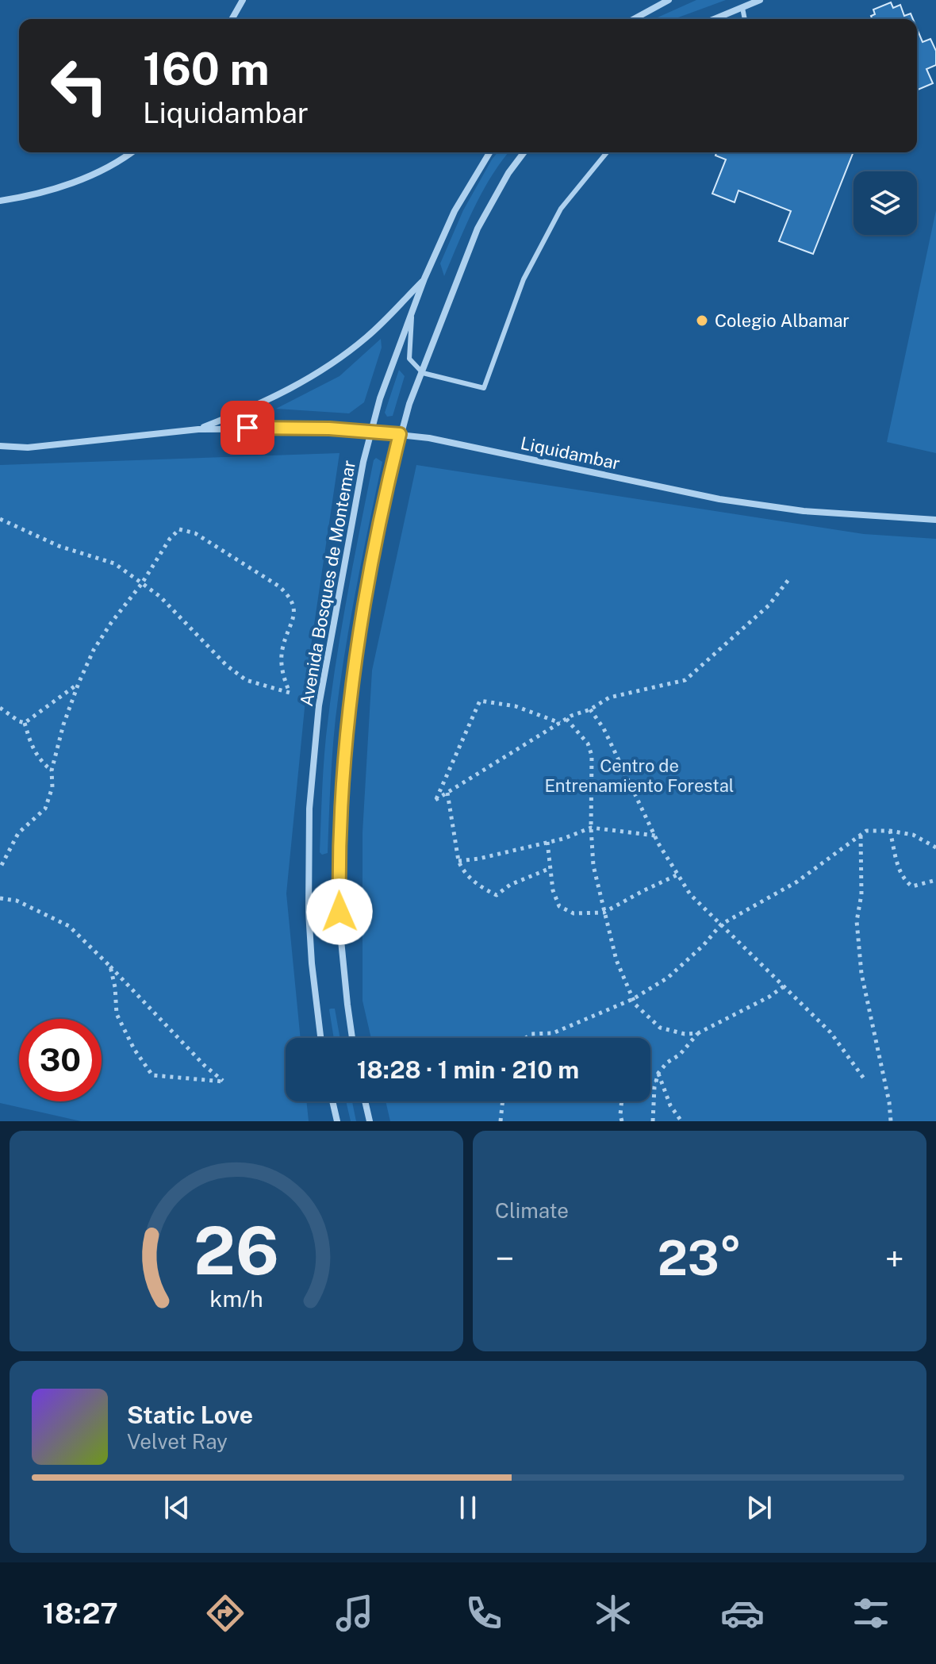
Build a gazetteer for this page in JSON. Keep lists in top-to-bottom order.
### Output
{
  "streets": {
    "street": ["Liquidambar", "Avenida Bosques de Montemar"]
  },
  "crossings": [
    ["Liquidambar", "Avenida Bosques de Montemar"]
  ],
  "parks": ["Centro de Entrenamiento Forestal"],
  "places": ["Colegio Albamar"],
  "page": {
    "turn": ["160 m", "Liquidambar"],
    "limit": "30",
    "trip": "18:28 · 1 min · 210 m",
    "tile": "Climate",
    "heat": ["−", "23°", "+"],
    "song": ["Static Love", "Velvet Ray"],
    "tabs": "18:27",
    "gauge": ["26", "km/h"]
  }
}
